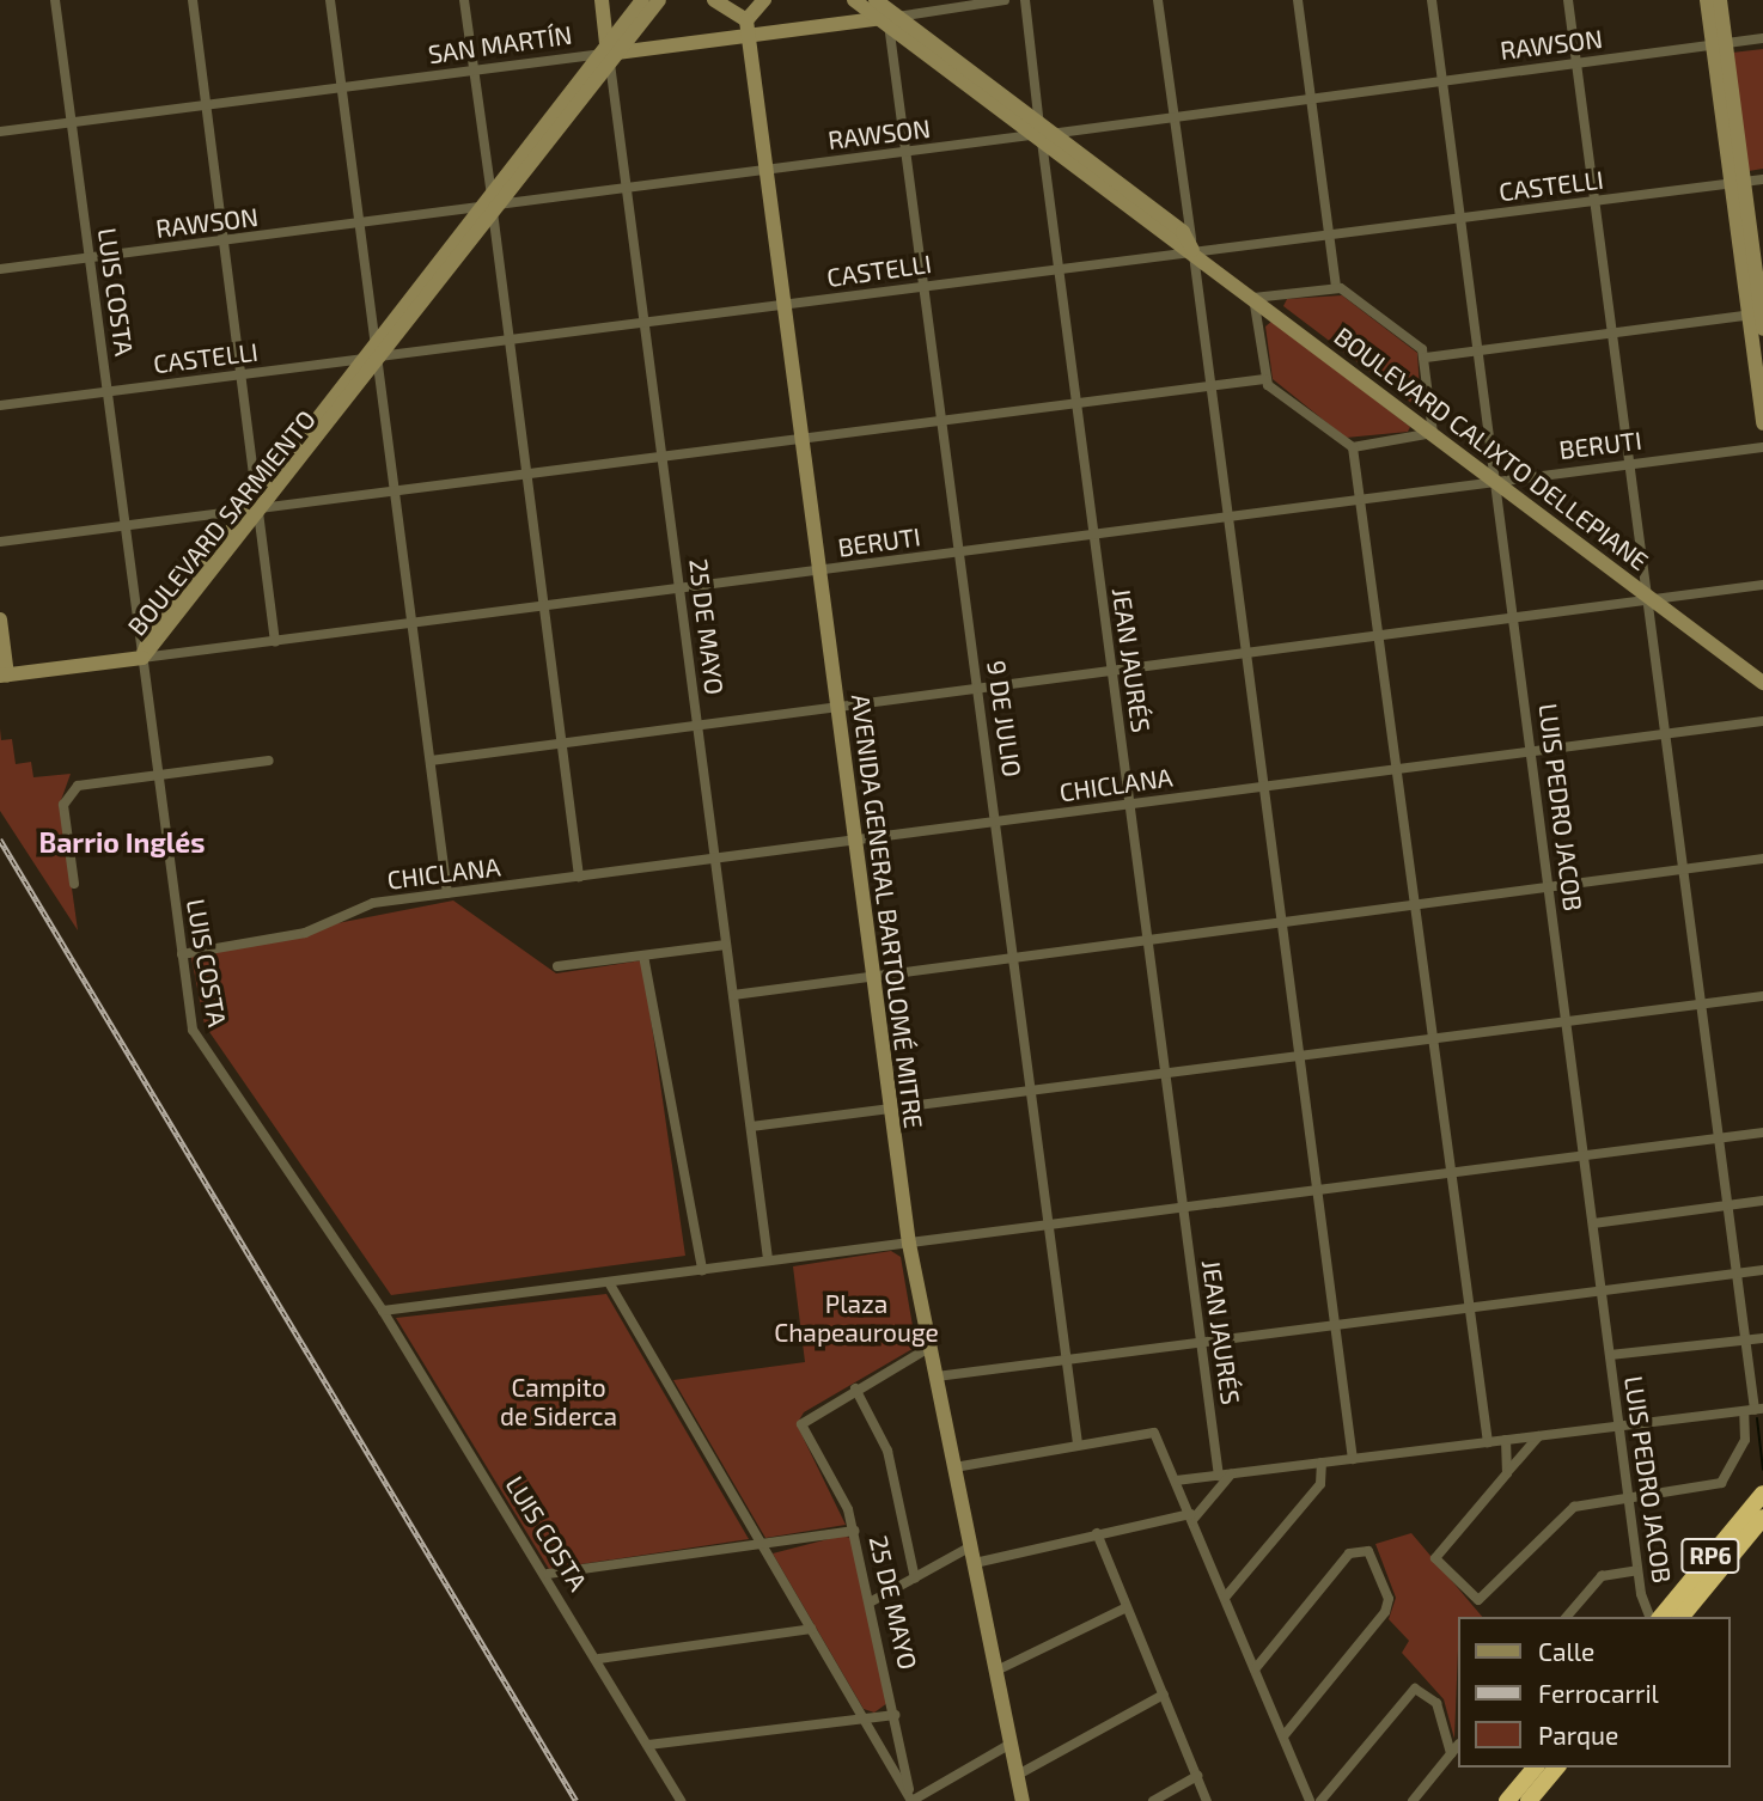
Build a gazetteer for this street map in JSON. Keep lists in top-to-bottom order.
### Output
{
  "streets": {
    "highway": ["RP6"],
    "main road": [
      "SAN MARTÍN",
      "BERUTI",
      "BOULEVARD CALIXTO DELLEPIANE",
      "BOULEVARD SARMIENTO",
      "25 DE MAYO",
      "AVENIDA GENERAL BARTOLOMÉ MITRE"
    ],
    "street": [
      "RAWSON",
      "CASTELLI",
      "LUIS COSTA",
      "JEAN JAURÉS",
      "9 DE JULIO",
      "CHICLANA",
      "LUIS PEDRO JACOB"
    ]
  },
  "crossings": [
    ["SAN MARTÍN", "LUIS COSTA"],
    ["SAN MARTÍN", "BOULEVARD CALIXTO DELLEPIANE"],
    ["SAN MARTÍN", "BOULEVARD SARMIENTO"],
    ["SAN MARTÍN", "25 DE MAYO"],
    ["SAN MARTÍN", "9 DE JULIO"],
    ["SAN MARTÍN", "AVENIDA GENERAL BARTOLOMÉ MITRE"],
    ["RAWSON", "LUIS COSTA"],
    ["RAWSON", "BOULEVARD CALIXTO DELLEPIANE"],
    ["RAWSON", "BOULEVARD SARMIENTO"],
    ["RAWSON", "25 DE MAYO"],
    ["RAWSON", "JEAN JAURÉS"],
    ["RAWSON", "9 DE JULIO"],
    ["RAWSON", "LUIS PEDRO JACOB"],
    ["RAWSON", "AVENIDA GENERAL BARTOLOMÉ MITRE"],
    ["CASTELLI", "LUIS COSTA"],
    ["CASTELLI", "BOULEVARD CALIXTO DELLEPIANE"],
    ["CASTELLI", "BOULEVARD SARMIENTO"],
    ["CASTELLI", "25 DE MAYO"],
    ["CASTELLI", "JEAN JAURÉS"],
    ["CASTELLI", "9 DE JULIO"],
    ["CASTELLI", "LUIS PEDRO JACOB"],
    ["CASTELLI", "AVENIDA GENERAL BARTOLOMÉ MITRE"],
    ["LUIS COSTA", "BERUTI"],
    ["LUIS COSTA", "BOULEVARD SARMIENTO"],
    ["LUIS COSTA", "CHICLANA"],
    ["BERUTI", "BOULEVARD CALIXTO DELLEPIANE"],
    ["BERUTI", "BOULEVARD SARMIENTO"],
    ["BERUTI", "25 DE MAYO"],
    ["BERUTI", "JEAN JAURÉS"],
    ["BERUTI", "9 DE JULIO"],
    ["BERUTI", "LUIS PEDRO JACOB"],
    ["BERUTI", "AVENIDA GENERAL BARTOLOMÉ MITRE"],
    ["BOULEVARD CALIXTO DELLEPIANE", "JEAN JAURÉS"],
    ["BOULEVARD CALIXTO DELLEPIANE", "9 DE JULIO"],
    ["BOULEVARD CALIXTO DELLEPIANE", "LUIS PEDRO JACOB"],
    ["BOULEVARD SARMIENTO", "25 DE MAYO"],
    ["25 DE MAYO", "CHICLANA"],
    ["JEAN JAURÉS", "CHICLANA"],
    ["9 DE JULIO", "CHICLANA"],
    ["CHICLANA", "LUIS PEDRO JACOB"],
    ["CHICLANA", "AVENIDA GENERAL BARTOLOMÉ MITRE"]
  ],
  "districts": ["Barrio Inglés"],
  "parks": ["Plaza Chapeaurouge", "Campito de Siderca"],
  "legend": ["Calle", "Ferrocarril", "Parque"]
}
